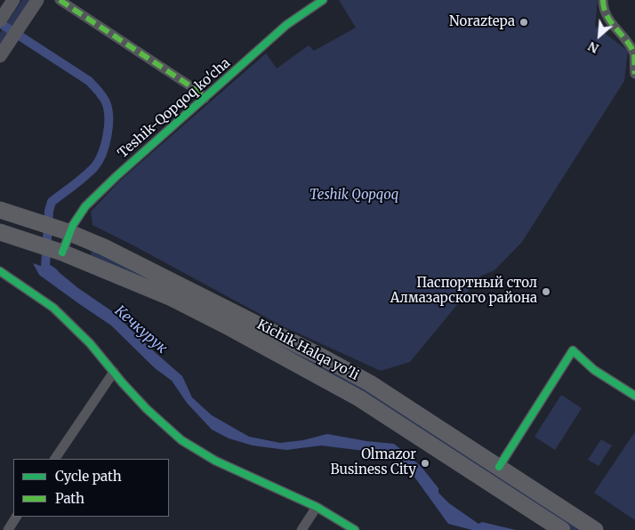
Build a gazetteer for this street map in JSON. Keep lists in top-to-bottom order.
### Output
{
  "streets": {
    "highway": ["Kichik Halqa yo'li"],
    "street": ["Teshik-Qopqoq ko'cha"]
  },
  "crossings": [
    ["Teshik-Qopqoq ko'cha", "Kichik Halqa yo'li"]
  ],
  "water": ["Кечкурук"],
  "parks": ["Teshik Qopqoq"],
  "places": ["Noraztepa", "Паспортный стол Алмазарского района", "Olmazor Business City"],
  "legend": ["Cycle path", "Path"],
  "north": "bottom left"
}
